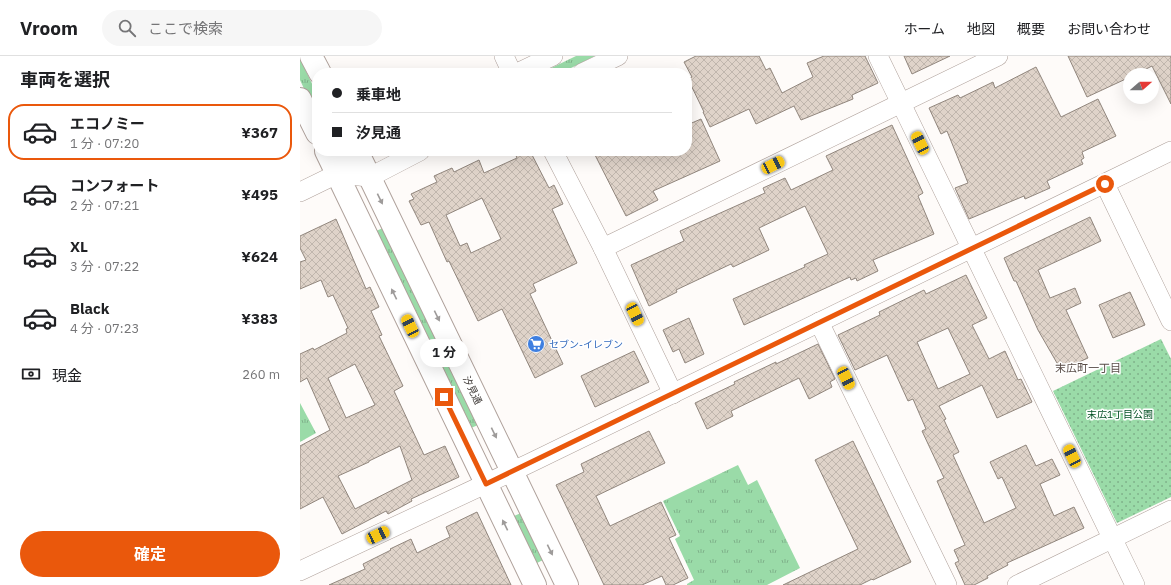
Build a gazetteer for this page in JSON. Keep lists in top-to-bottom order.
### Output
{
  "streets": {
    "street": ["汐見通"]
  },
  "districts": ["末広町一丁目"],
  "parks": ["末広1丁目公園"],
  "places": {
    "supermarket": ["セブン-イレブン"]
  },
  "north": "right",
  "page": {
    "header": "Vroom",
    "search": "ここで検索",
    "nav": [
      "ホーム",
      "地図",
      "概要",
      "お問い合わせ"
    ],
    "heading": "車両を選択",
    "banner": ["乗車地", "汐見通"],
    "list": [
      {
        "name": "エコノミー",
        "note": "1 分 · 07:20",
        "value": "¥367"
      },
      {
        "name": "コンフォート",
        "note": "2 分 · 07:21",
        "value": "¥495"
      },
      {
        "name": "XL",
        "note": "3 分 · 07:22",
        "value": "¥624"
      },
      {
        "name": "Black",
        "note": "4 分 · 07:23",
        "value": "¥383"
      }
    ],
    "bubble": "1 分",
    "pay": ["現金", "260 m"],
    "buttons": "確定"
  }
}
